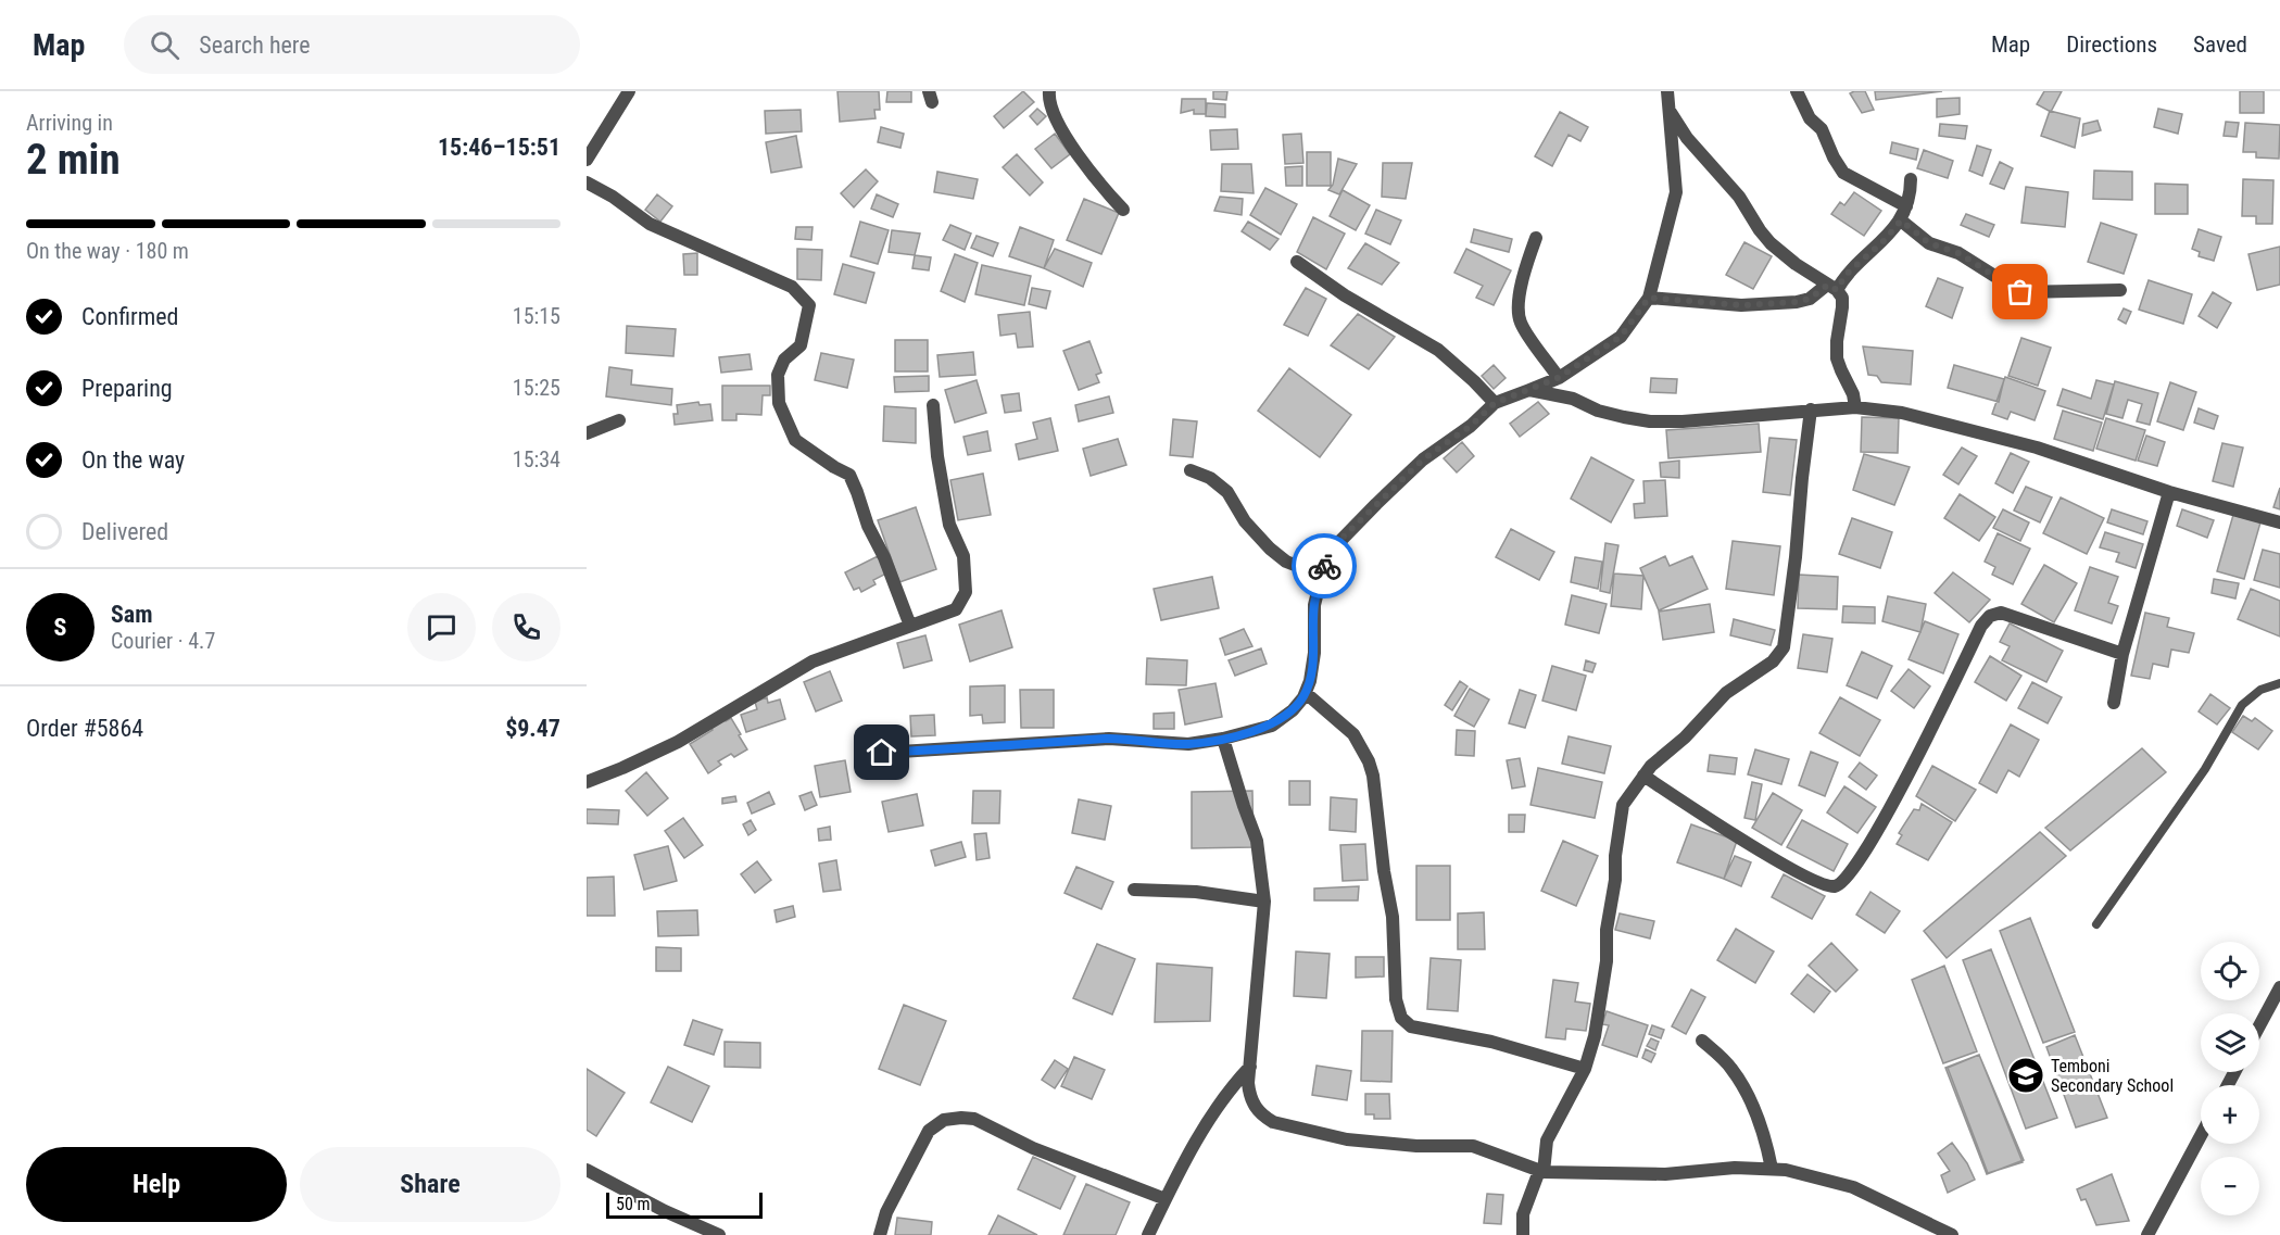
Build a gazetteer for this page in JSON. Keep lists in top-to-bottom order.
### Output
{
  "places": {
    "school or university": ["Temboni Secondary School"]
  },
  "scale_bar": "50 m",
  "page": {
    "header": "Map",
    "search": "Search here",
    "nav": ["Map", "Directions", "Saved"],
    "heading": ["2 min", "Arriving in", "15:46–15:51"],
    "panel": [
      "Sam",
      "Courier · 4.7",
      "Order #5864",
      "$9.47"
    ],
    "bar": "On the way · 180 m",
    "list": [
      ["Confirmed", "15:15"],
      ["Preparing", "15:25"],
      ["On the way", "15:34"],
      "Delivered"
    ],
    "round": "S",
    "map_buttons": ["+", "−"],
    "buttons": ["Help", "Share"],
    "scale": "50 m"
  }
}
